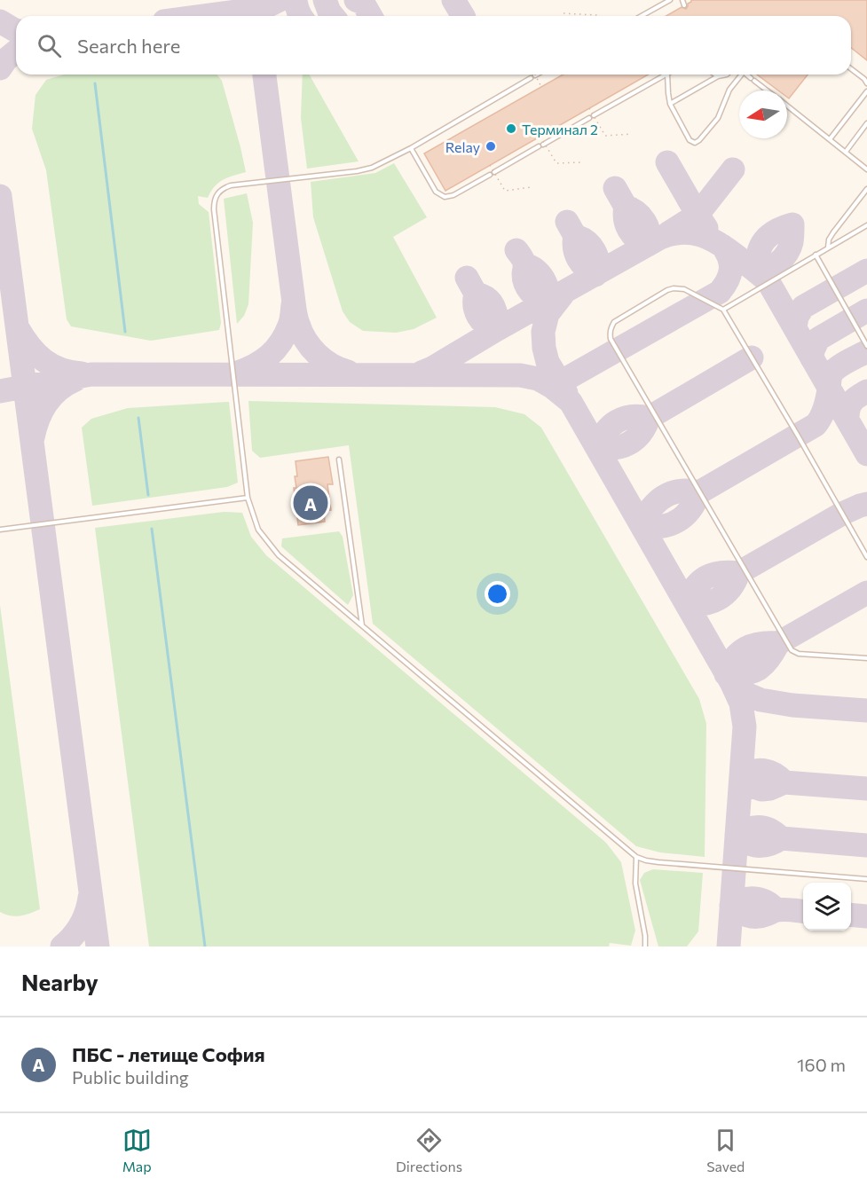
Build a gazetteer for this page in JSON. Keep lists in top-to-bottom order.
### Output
{
  "places": ["Терминал 2", "Relay"],
  "north": "left",
  "page": {
    "search": "Search here",
    "pins": "A",
    "heading": "Nearby",
    "list": [
      {
        "mark": "A",
        "name": "ПБС - летище София",
        "note": "Public building",
        "value": "160 m"
      }
    ],
    "nav": ["Map", "Directions", "Saved"]
  }
}
